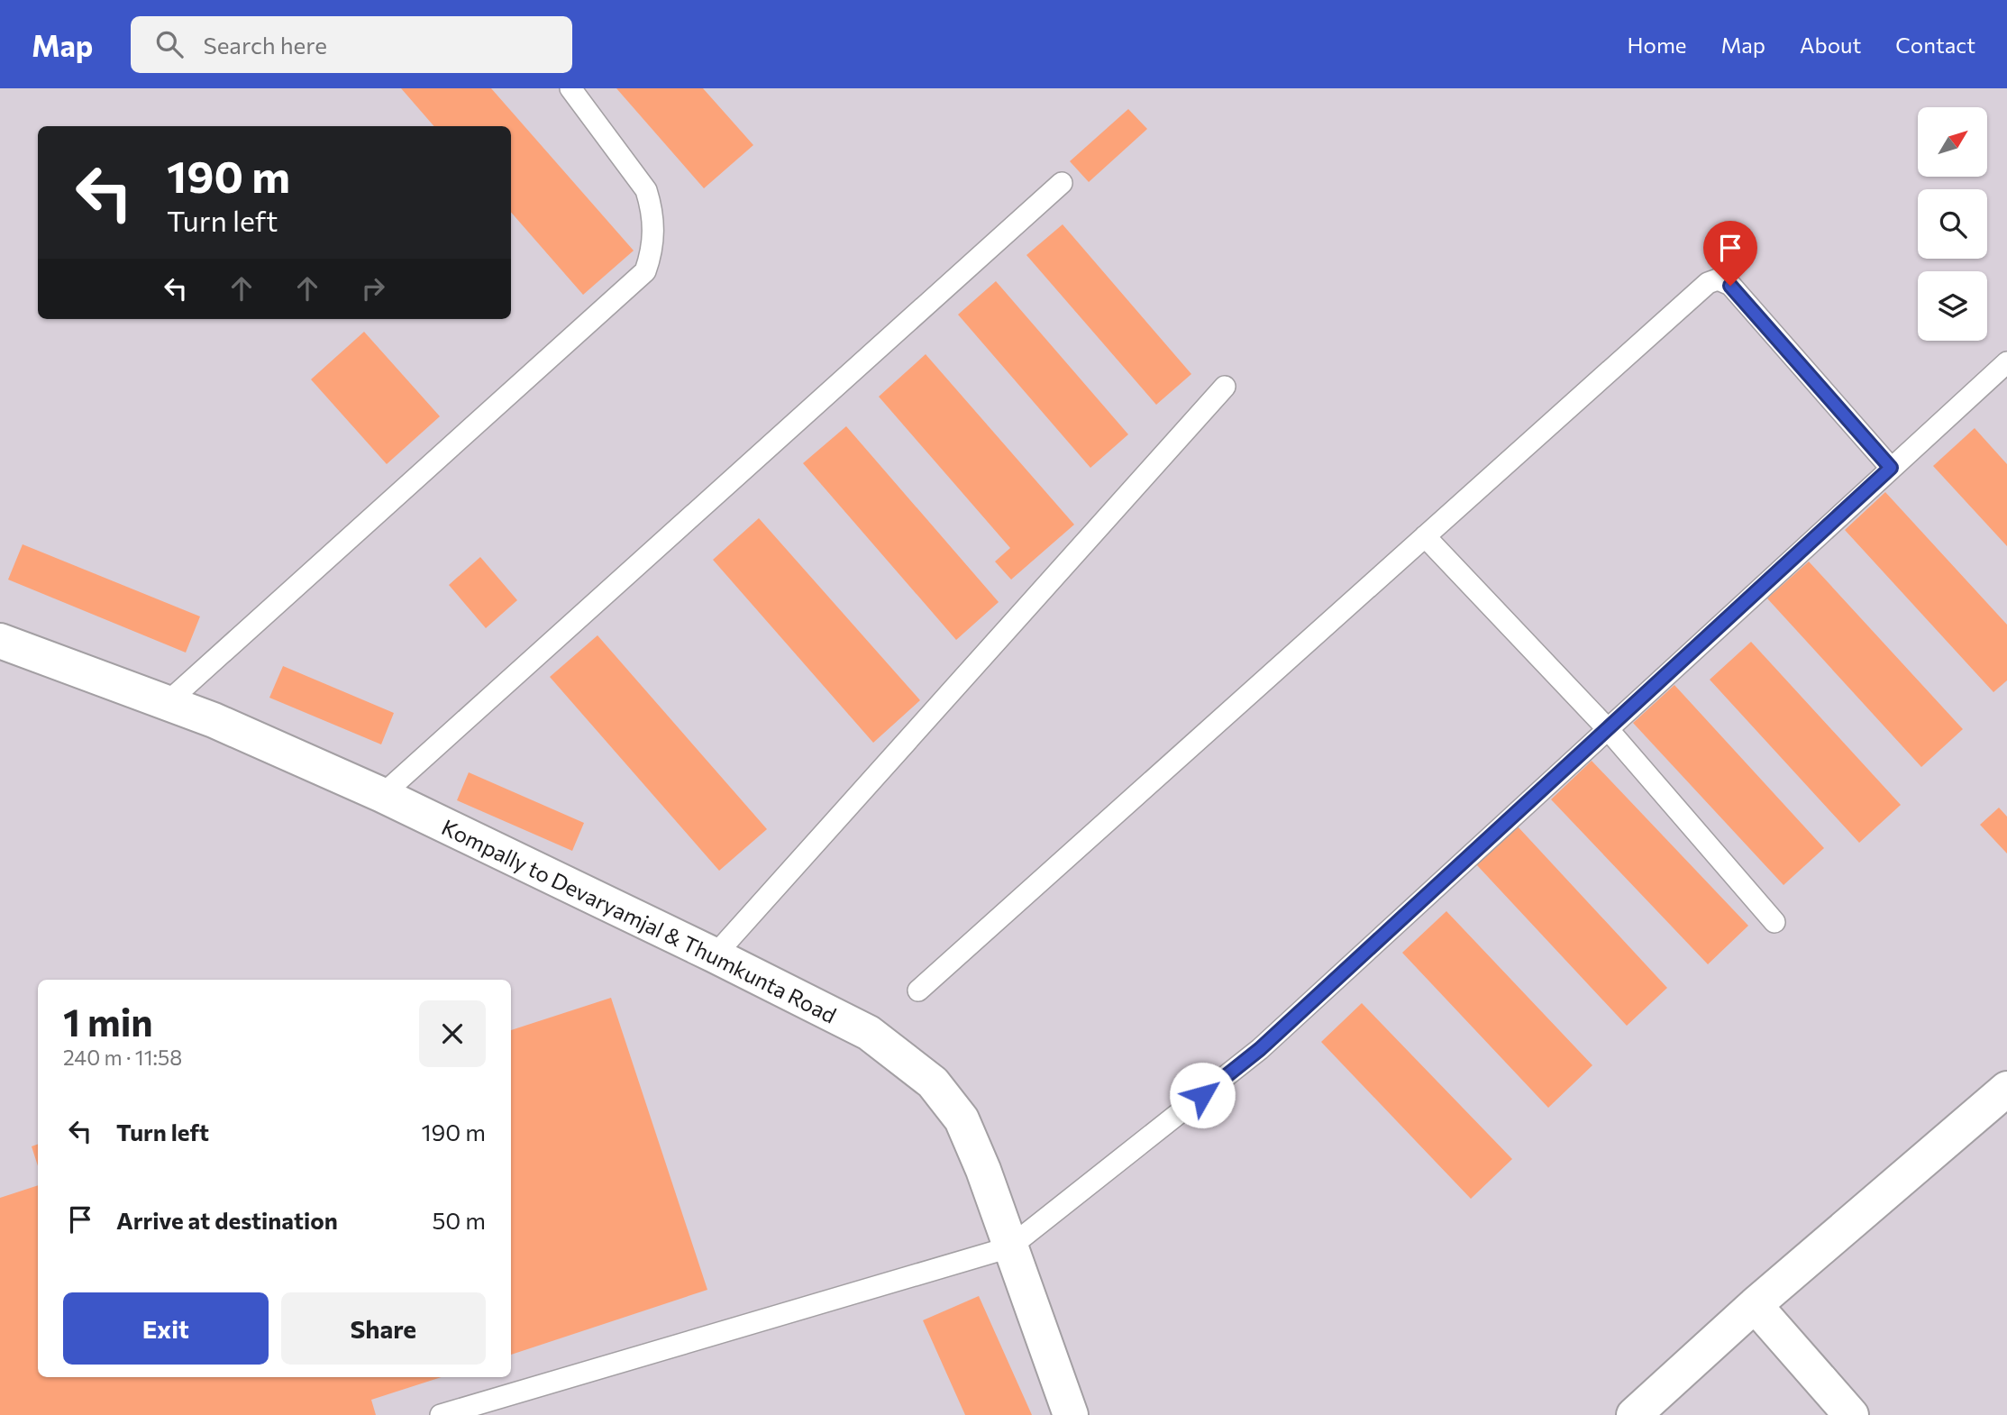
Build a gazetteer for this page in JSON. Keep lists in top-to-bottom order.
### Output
{
  "streets": {
    "main road": ["Kompally to Devaryamjal & Thumkunta Road"]
  },
  "north": "top right",
  "page": {
    "header": "Map",
    "search": "Search here",
    "nav": [
      "Home",
      "Map",
      "About",
      "Contact"
    ],
    "turn": ["190 m", "Turn left"],
    "heading": ["1 min", "240 m · 11:58"],
    "list": [
      {
        "name": "Turn left",
        "value": "190 m"
      },
      {
        "name": "Arrive at destination",
        "value": "50 m"
      }
    ],
    "buttons": ["Exit", "Share"]
  }
}
